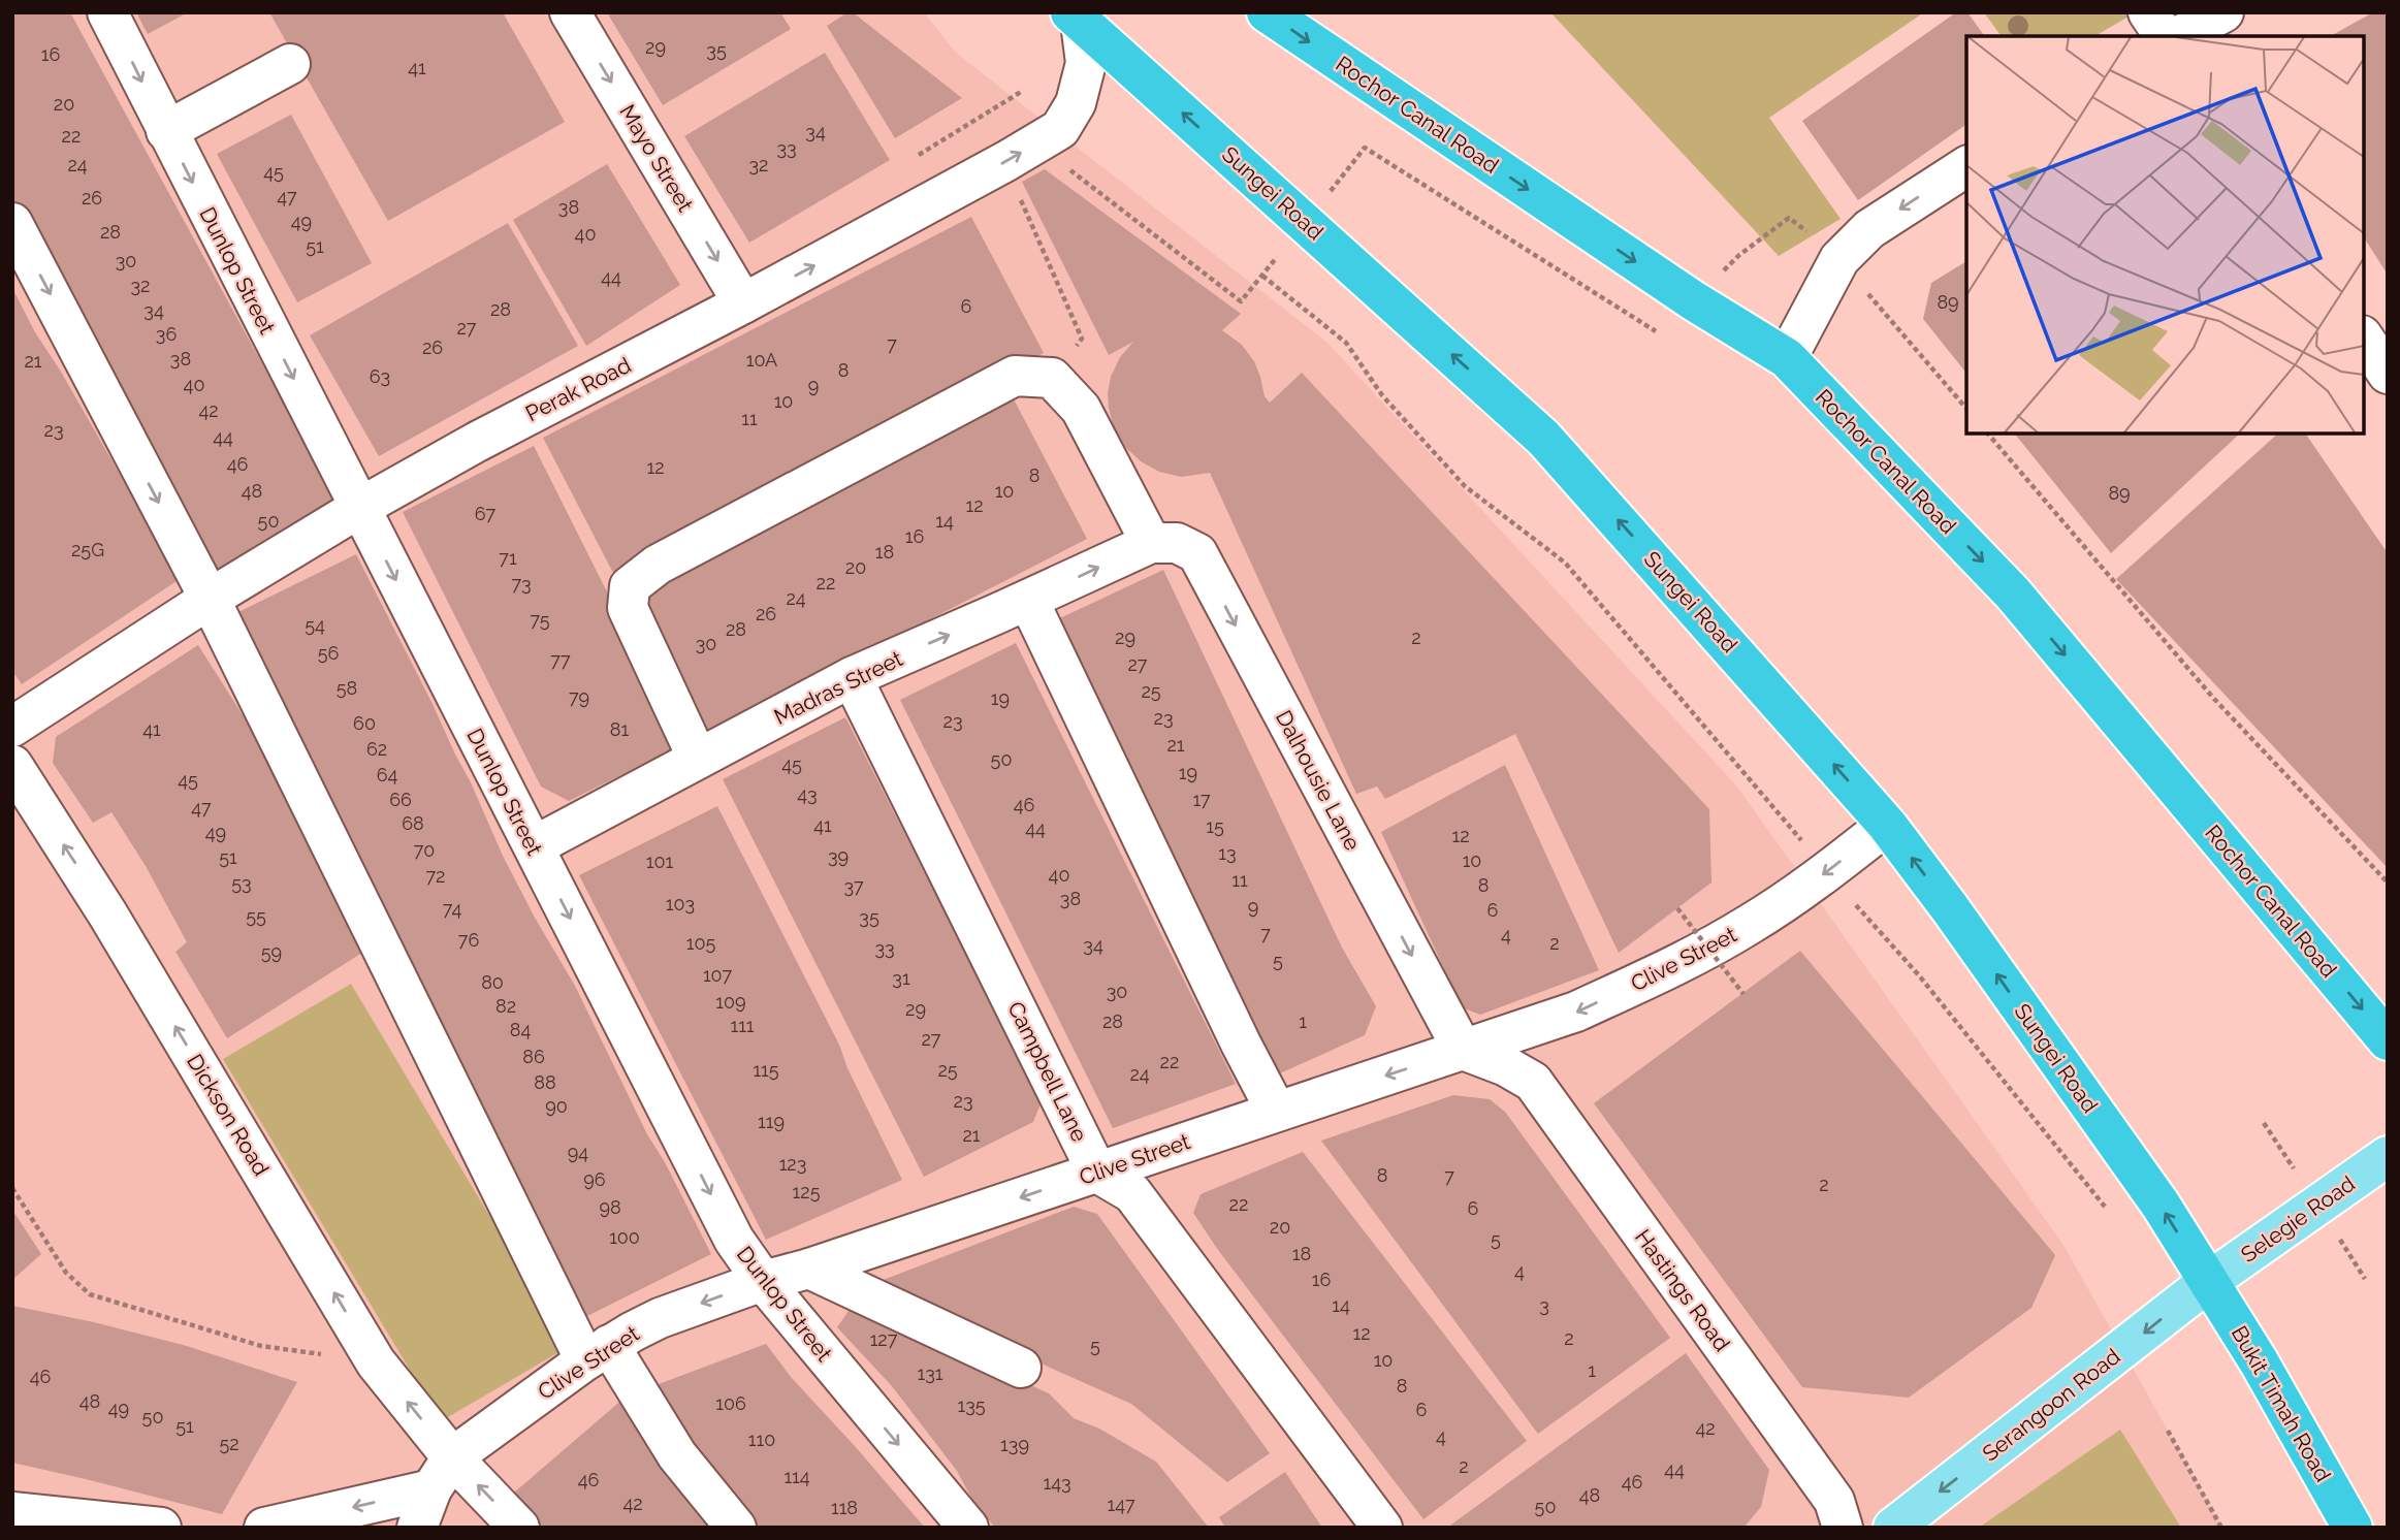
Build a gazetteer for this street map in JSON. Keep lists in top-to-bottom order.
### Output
{
  "streets": {
    "highway": ["Rochor Canal Road", "Sungei Road", "Bukit Timah Road"],
    "main road": ["Selegie Road", "Serangoon Road"],
    "street": [
      "Mayo Street",
      "Dunlop Street",
      "Perak Road",
      "Madras Street",
      "Dalhousie Lane",
      "Clive Street",
      "Campbell Lane",
      "Dickson Road",
      "Hastings Road"
    ]
  },
  "crossings": [
    ["Mayo Street", "Perak Road"],
    ["Sungei Road", "Perak Road"],
    ["Sungei Road", "Clive Street"],
    ["Sungei Road", "Selegie Road"],
    ["Sungei Road", "Bukit Timah Road"],
    ["Sungei Road", "Serangoon Road"],
    ["Dunlop Street", "Perak Road"],
    ["Dunlop Street", "Madras Street"],
    ["Dunlop Street", "Clive Street"],
    ["Madras Street", "Dalhousie Lane"],
    ["Madras Street", "Campbell Lane"],
    ["Dalhousie Lane", "Clive Street"],
    ["Dalhousie Lane", "Hastings Road"],
    ["Clive Street", "Campbell Lane"],
    ["Clive Street", "Dickson Road"],
    ["Clive Street", "Hastings Road"],
    ["Selegie Road", "Bukit Timah Road"],
    ["Selegie Road", "Serangoon Road"],
    ["Bukit Timah Road", "Serangoon Road"]
  ],
  "one_way": [
    "Rochor Canal Road",
    "Mayo Street",
    "Sungei Road",
    "Madras Street",
    "Clive Street",
    "Serangoon Road"
  ],
  "house_numbers": [
    "29",
    "35",
    "16",
    "41",
    "20",
    "34",
    "22",
    "33",
    "24",
    "32",
    "45",
    "47",
    "26",
    "38",
    "49",
    "28",
    "40",
    "51",
    "30",
    "44",
    "32",
    "89",
    "6",
    "28",
    "34",
    "27",
    "36",
    "7",
    "26",
    "38",
    "10A",
    "21",
    "8",
    "63",
    "40",
    "9",
    "10",
    "42",
    "11",
    "23",
    "44",
    "46",
    "12",
    "8",
    "48",
    "10",
    "89",
    "12",
    "67",
    "50",
    "14",
    "16",
    "25G",
    "18",
    "71",
    "20",
    "22",
    "73",
    "24",
    "26",
    "75",
    "54",
    "28",
    "29",
    "2",
    "30",
    "56",
    "77",
    "27",
    "58",
    "25",
    "79",
    "19",
    "23",
    "23",
    "60",
    "41",
    "81",
    "21",
    "62",
    "50",
    "45",
    "19",
    "64",
    "45",
    "43",
    "66",
    "17",
    "46",
    "47",
    "68",
    "41",
    "15",
    "44",
    "49",
    "12",
    "70",
    "13",
    "39",
    "51",
    "10",
    "101",
    "40",
    "72",
    "11",
    "53",
    "8",
    "37",
    "38",
    "103",
    "9",
    "74",
    "6",
    "55",
    "35",
    "7",
    "4",
    "76",
    "105",
    "2",
    "34",
    "33",
    "59",
    "5",
    "107",
    "31",
    "80",
    "30",
    "109",
    "82",
    "29",
    "28",
    "1",
    "111",
    "84",
    "27",
    "86",
    "22",
    "115",
    "25",
    "24",
    "88",
    "23",
    "90",
    "119",
    "21",
    "94",
    "123",
    "8",
    "7",
    "96",
    "2",
    "125",
    "22",
    "98",
    "6",
    "20",
    "100",
    "5",
    "18",
    "4",
    "16",
    "14",
    "3",
    "12",
    "2",
    "127",
    "5",
    "10",
    "1",
    "131",
    "46",
    "8",
    "48",
    "106",
    "135",
    "49",
    "6",
    "50",
    "51",
    "42",
    "4",
    "110",
    "52",
    "139",
    "2",
    "44",
    "114",
    "46",
    "46",
    "143",
    "48",
    "42",
    "147",
    "50",
    "118"
  ]
}
